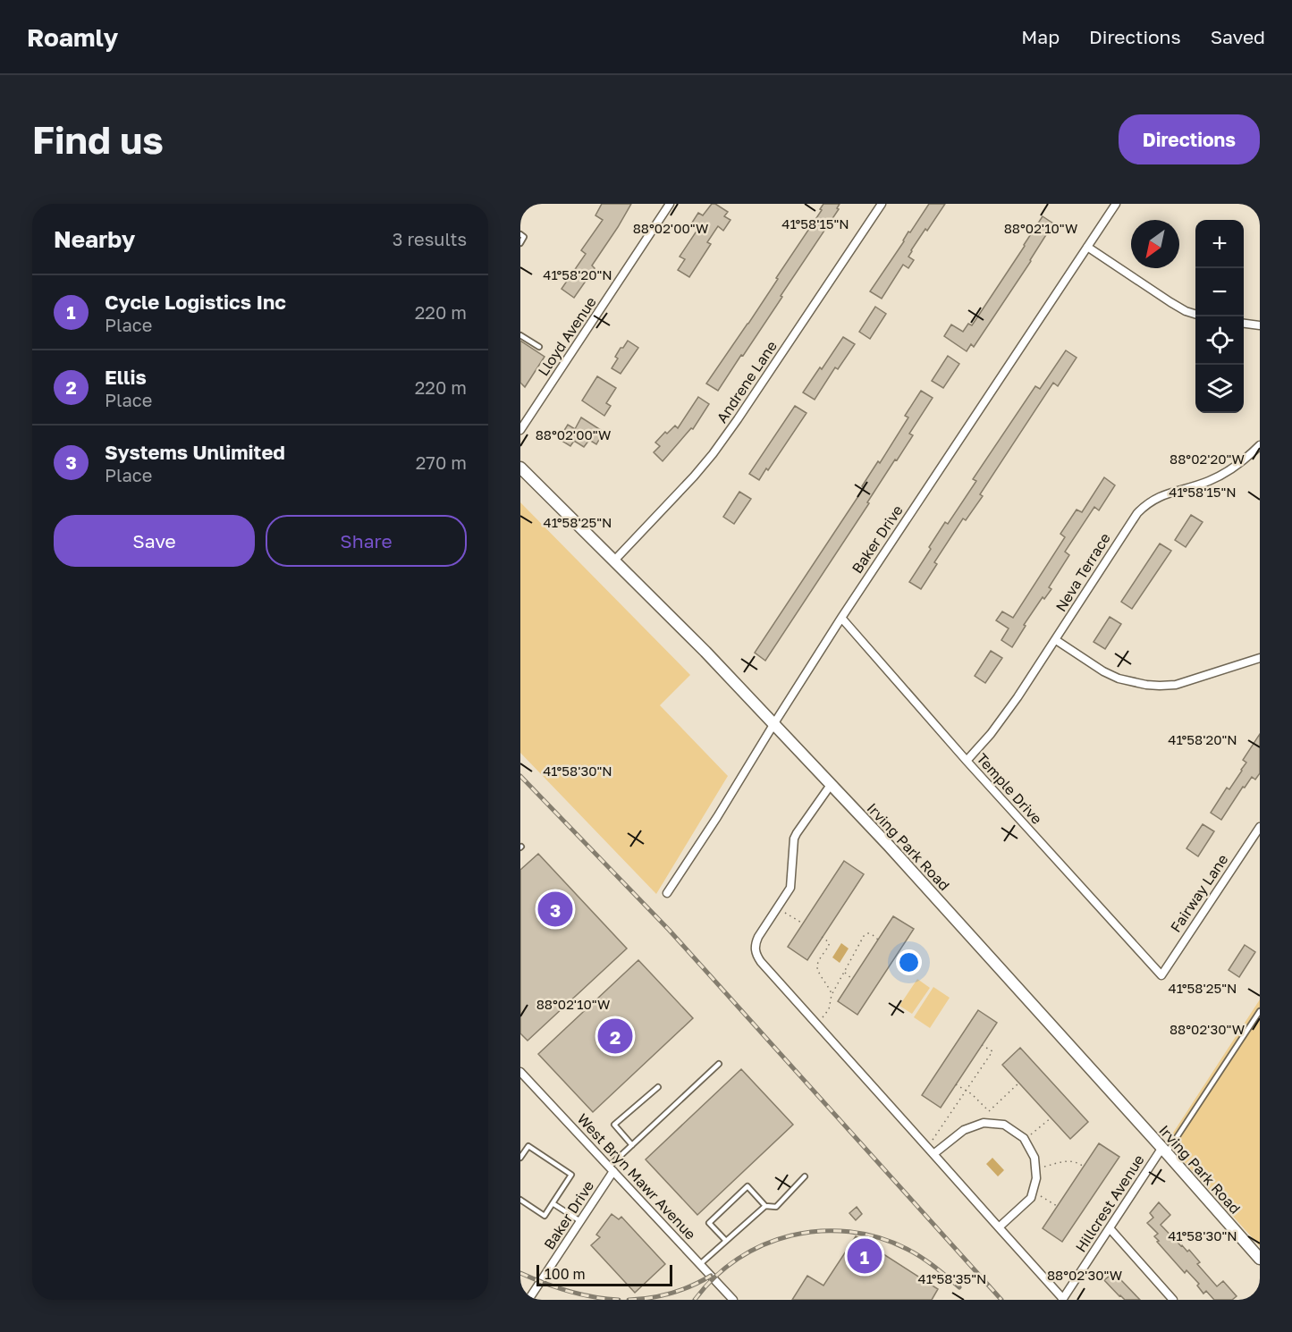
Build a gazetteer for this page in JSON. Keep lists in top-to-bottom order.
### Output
{
  "streets": {
    "main road": ["Irving Park Road"],
    "street": [
      "Lloyd Avenue",
      "Andrene Lane",
      "Baker Drive",
      "Neva Terrace",
      "Temple Drive",
      "Fairway Lane",
      "West Bryn Mawr Avenue",
      "Hillcrest Avenue"
    ]
  },
  "crossings": [
    ["Andrene Lane", "Irving Park Road"],
    ["Baker Drive", "Temple Drive"],
    ["Baker Drive", "Irving Park Road"],
    ["Baker Drive", "West Bryn Mawr Avenue"],
    ["Neva Terrace", "Temple Drive"],
    ["Temple Drive", "Fairway Lane"],
    ["Irving Park Road", "Hillcrest Avenue"]
  ],
  "scale_bar": "100 m",
  "north": "bottom left",
  "page": {
    "header": "Roamly",
    "nav": ["Map", "Directions", "Saved"],
    "buttons": [
      "Directions",
      ["Save", "Share"]
    ],
    "title": "Find us",
    "heading": ["Nearby", "3 results"],
    "map_buttons": ["+", "−"],
    "list": [
      {
        "mark": "1",
        "name": "Cycle Logistics Inc",
        "note": "Place",
        "value": "220 m"
      },
      {
        "mark": "2",
        "name": "Ellis",
        "note": "Place",
        "value": "220 m"
      },
      {
        "mark": "3",
        "name": "Systems Unlimited",
        "note": "Place",
        "value": "270 m"
      }
    ],
    "pins": ["3", "2", "1"],
    "scale": "100 m"
  },
  "coordinates": [
    "41°58'15\"N",
    "88°02'00\"W",
    "88°02'10\"W",
    "41°58'20\"N",
    "88°02'20\"W",
    "41°58'25\"N",
    "41°58'30\"N",
    "88°02'30\"W",
    "41°58'35\"N"
  ]
}
